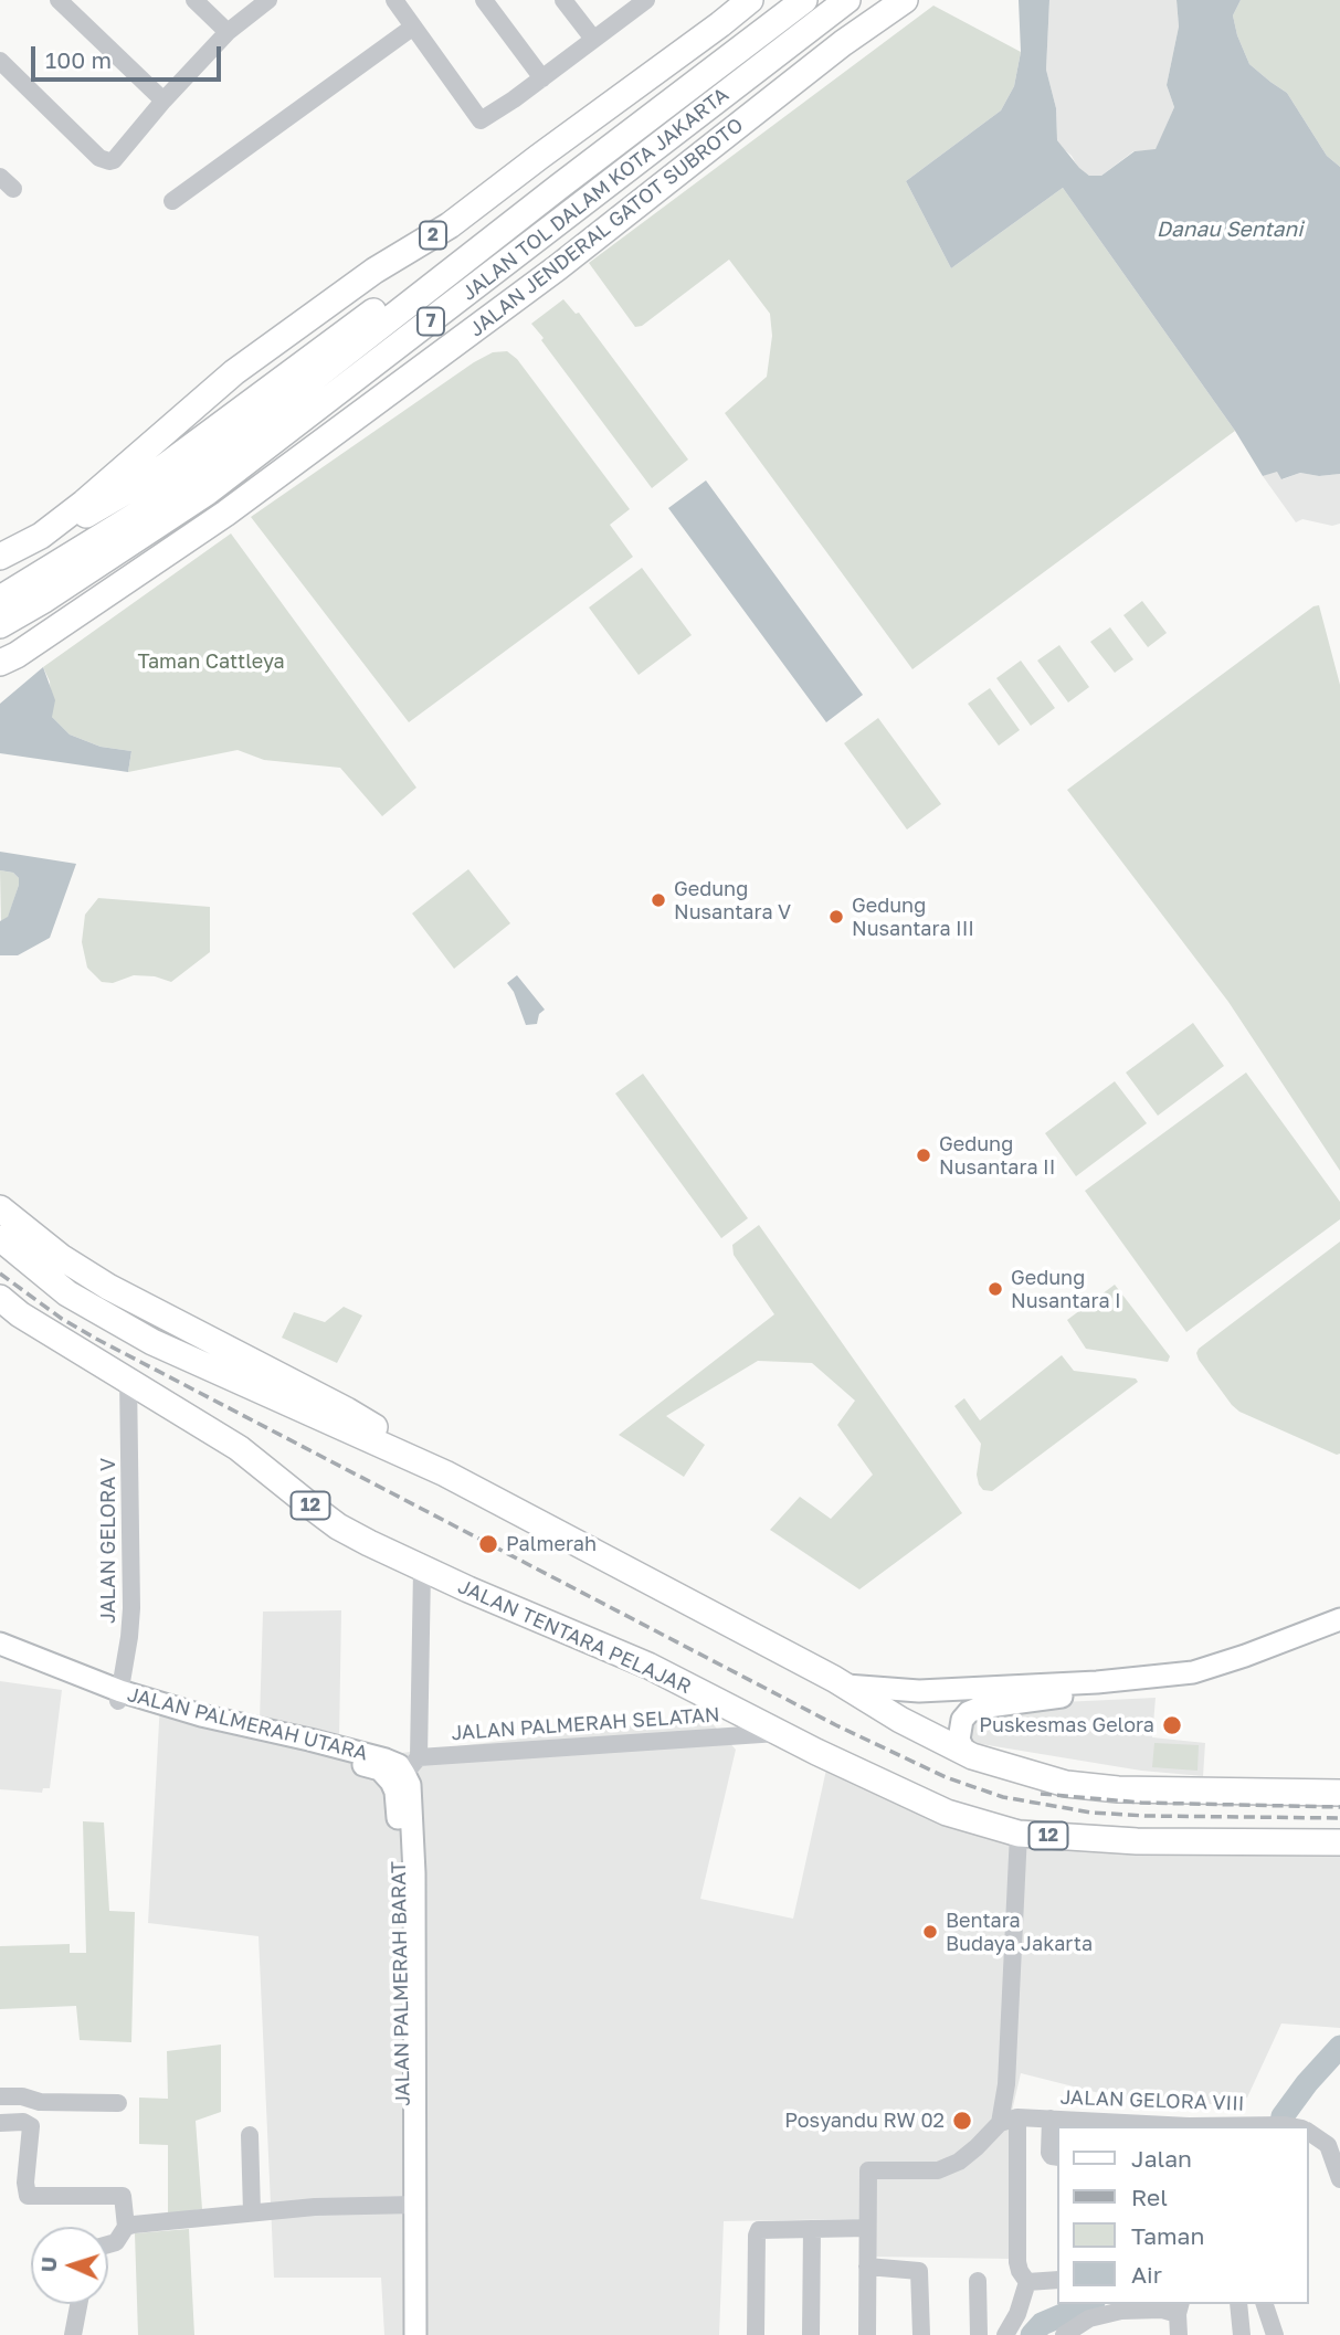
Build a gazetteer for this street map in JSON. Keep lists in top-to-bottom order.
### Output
{
  "streets": {
    "highway": [
      "JALAN TOL DALAM KOTA JAKARTA",
      "JALAN JENDERAL GATOT SUBROTO",
      "2",
      "7",
      "12",
      "JALAN TENTARA PELAJAR"
    ],
    "main road": ["JALAN PALMERAH UTARA", "JALAN PALMERAH BARAT"],
    "street": ["JALAN GELORA V", "JALAN PALMERAH SELATAN", "JALAN GELORA VIII"]
  },
  "crossings": [
    ["JALAN GELORA V", "JALAN TENTARA PELAJAR"],
    ["JALAN GELORA V", "JALAN PALMERAH UTARA"],
    ["JALAN TENTARA PELAJAR", "JALAN PALMERAH SELATAN"],
    ["JALAN PALMERAH UTARA", "JALAN PALMERAH SELATAN"],
    ["JALAN PALMERAH UTARA", "JALAN PALMERAH BARAT"],
    ["JALAN PALMERAH SELATAN", "JALAN PALMERAH BARAT"]
  ],
  "water": ["Danau Sentani"],
  "parks": ["Taman Cattleya"],
  "places": [
    "Gedung Nusantara V",
    "Gedung Nusantara III",
    "Gedung Nusantara II",
    "Gedung Nusantara I",
    "Palmerah",
    "Puskesmas Gelora",
    "Bentara Budaya Jakarta",
    "Posyandu RW 02"
  ],
  "legend": [
    "Jalan",
    "Rel",
    "Taman",
    "Air"
  ],
  "scale_bar": "100 m",
  "north": "left"
}
